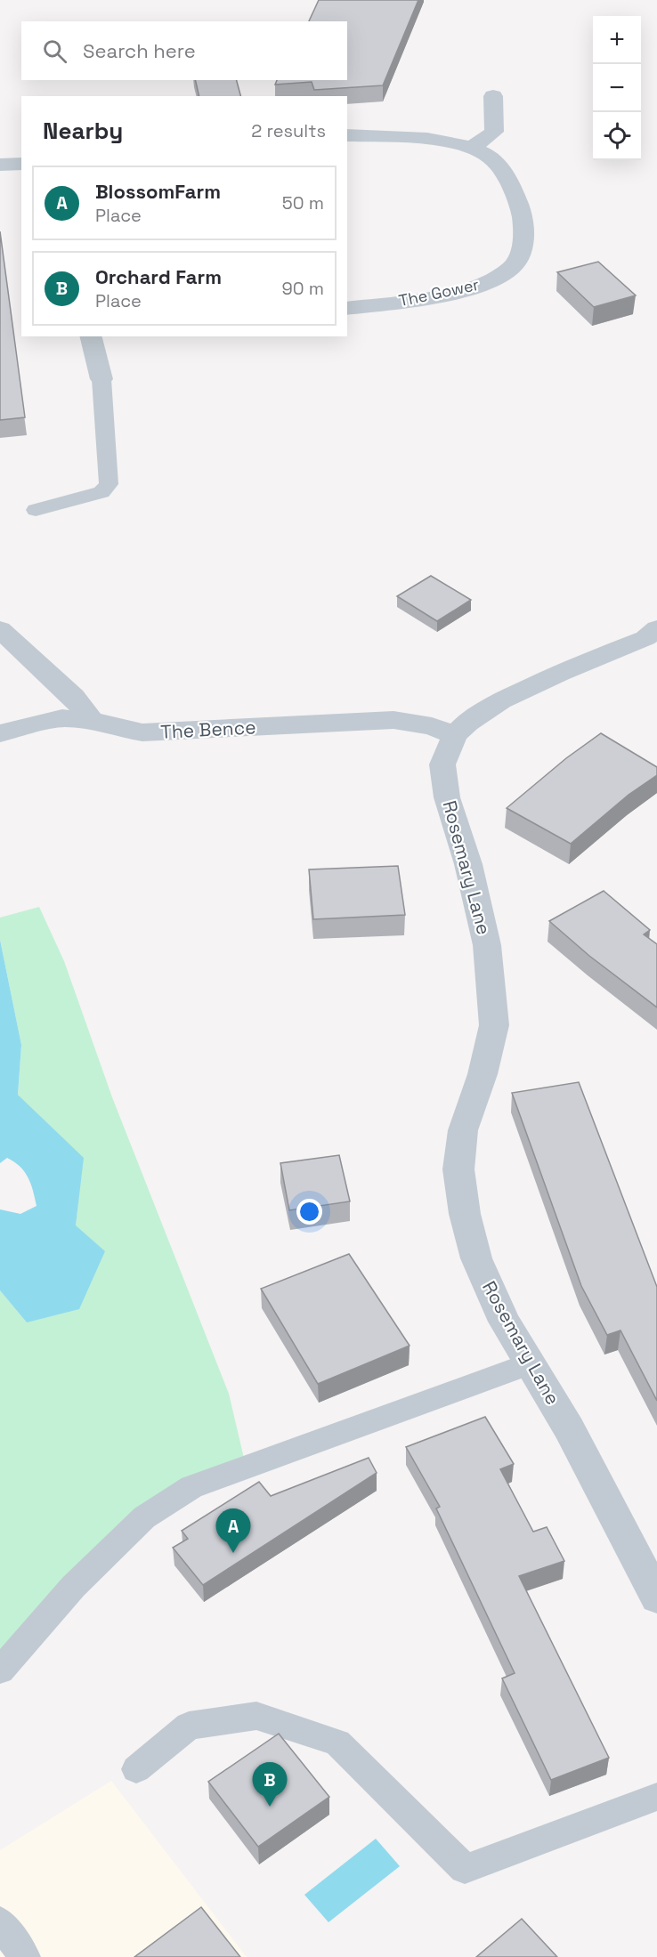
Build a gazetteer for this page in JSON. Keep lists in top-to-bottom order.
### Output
{
  "streets": {
    "street": ["The Gower", "The Bence", "Rosemary Lane"]
  },
  "crossings": [
    ["The Bence", "Rosemary Lane"]
  ],
  "page": {
    "map_buttons": ["+", "−"],
    "search": "Search here",
    "heading": ["Nearby", "2 results"],
    "list": [
      {
        "mark": "A",
        "name": "BlossomFarm",
        "note": "Place",
        "value": "50 m"
      },
      {
        "mark": "B",
        "name": "Orchard Farm",
        "note": "Place",
        "value": "90 m"
      }
    ],
    "pins": ["A", "B"]
  }
}
